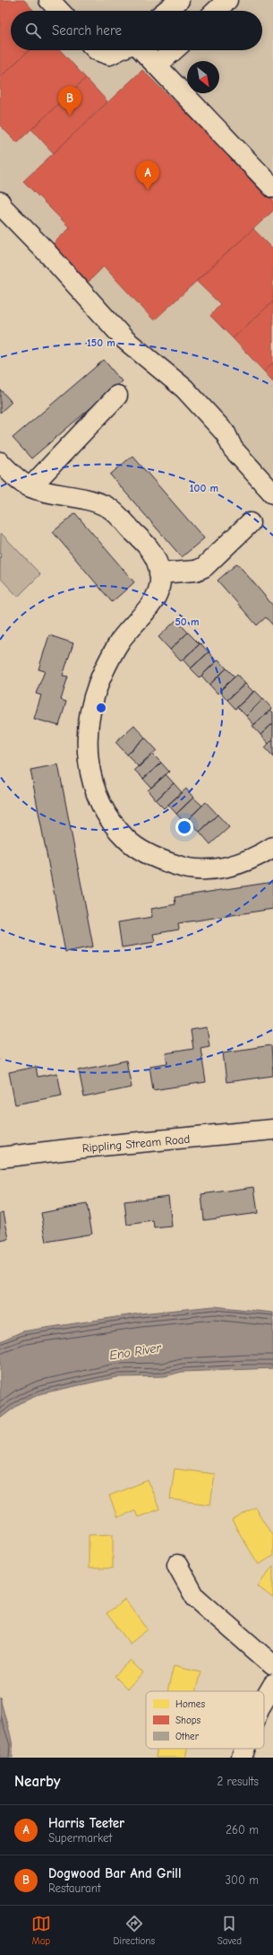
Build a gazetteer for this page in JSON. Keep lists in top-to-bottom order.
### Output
{
  "streets": {
    "street": ["Rippling Stream Road"]
  },
  "water": ["Eno River"],
  "legend": ["Homes", "Shops", "Other"],
  "north": "bottom right",
  "page": {
    "search": "Search here",
    "pins": ["B", "A"],
    "heading": ["Nearby", "2 results"],
    "list": [
      {
        "mark": "A",
        "name": "Harris Teeter",
        "note": "Supermarket",
        "value": "260 m"
      },
      {
        "mark": "B",
        "name": "Dogwood Bar And Grill",
        "note": "Restaurant",
        "value": "300 m"
      }
    ],
    "nav": ["Map", "Directions", "Saved"]
  },
  "rings": ["150 m", "100 m", "50 m"]
}
